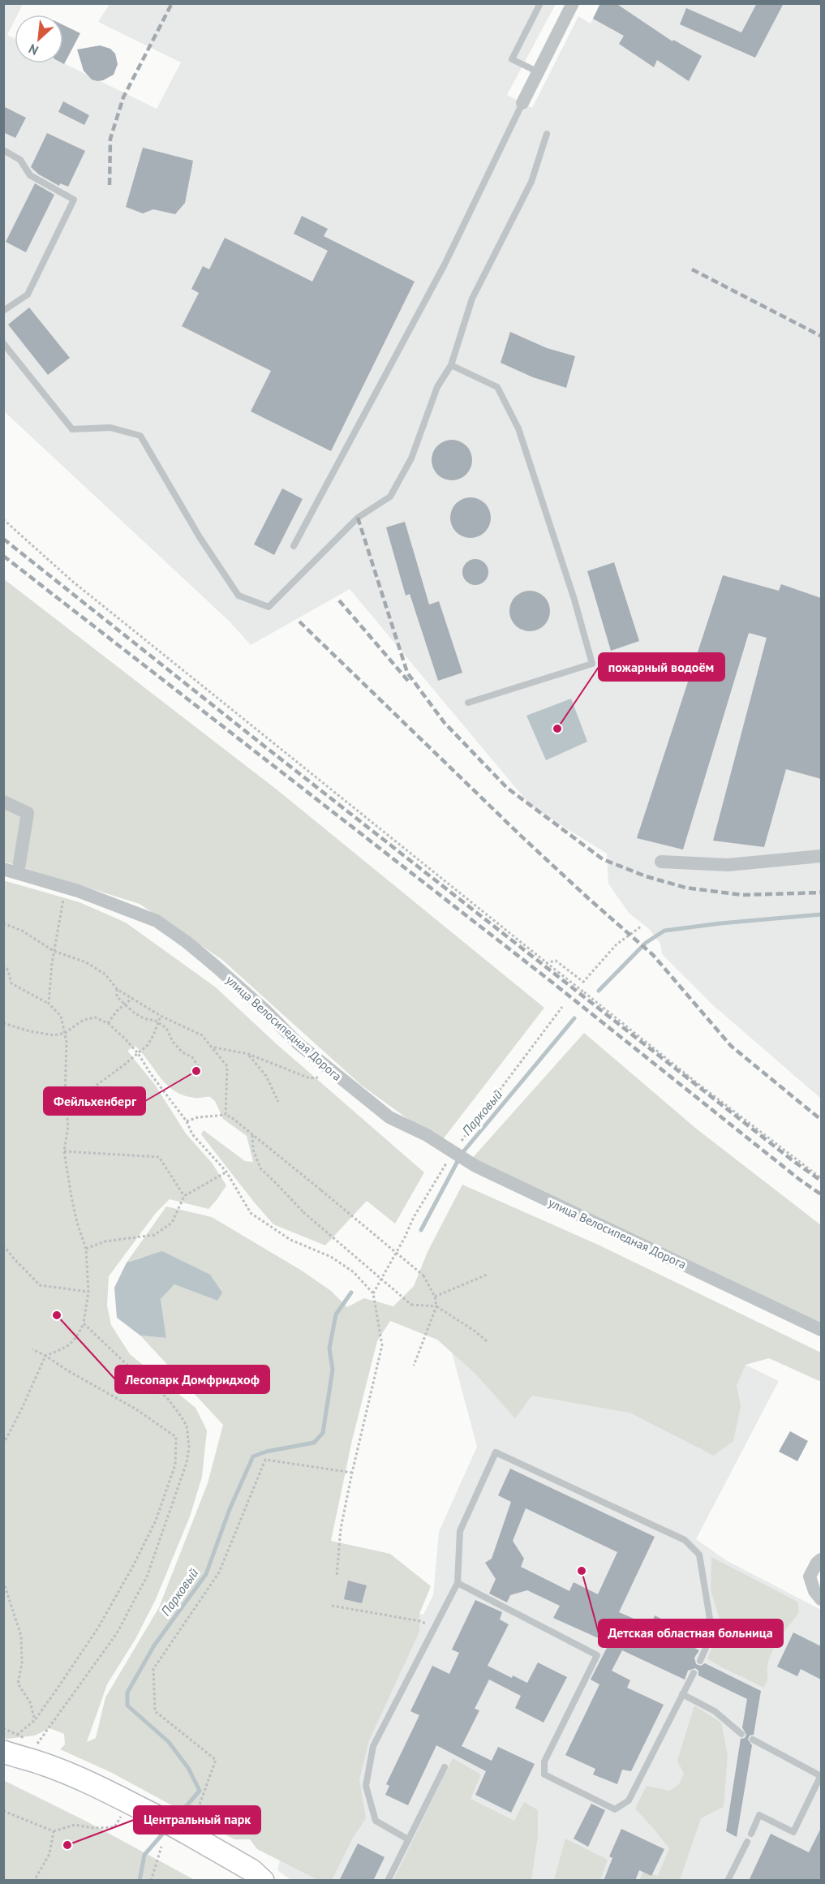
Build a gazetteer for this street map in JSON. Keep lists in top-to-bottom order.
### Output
{
  "streets": {
    "street": ["улица Велосипедная Дорога"]
  },
  "water": ["Парковый"],
  "places": [
    "пожарный водоём",
    "Фейльхенберг",
    "Лесопарк Домфридхоф",
    "Детская областная больница",
    "Центральный парк"
  ],
  "north": "bottom left"
}
